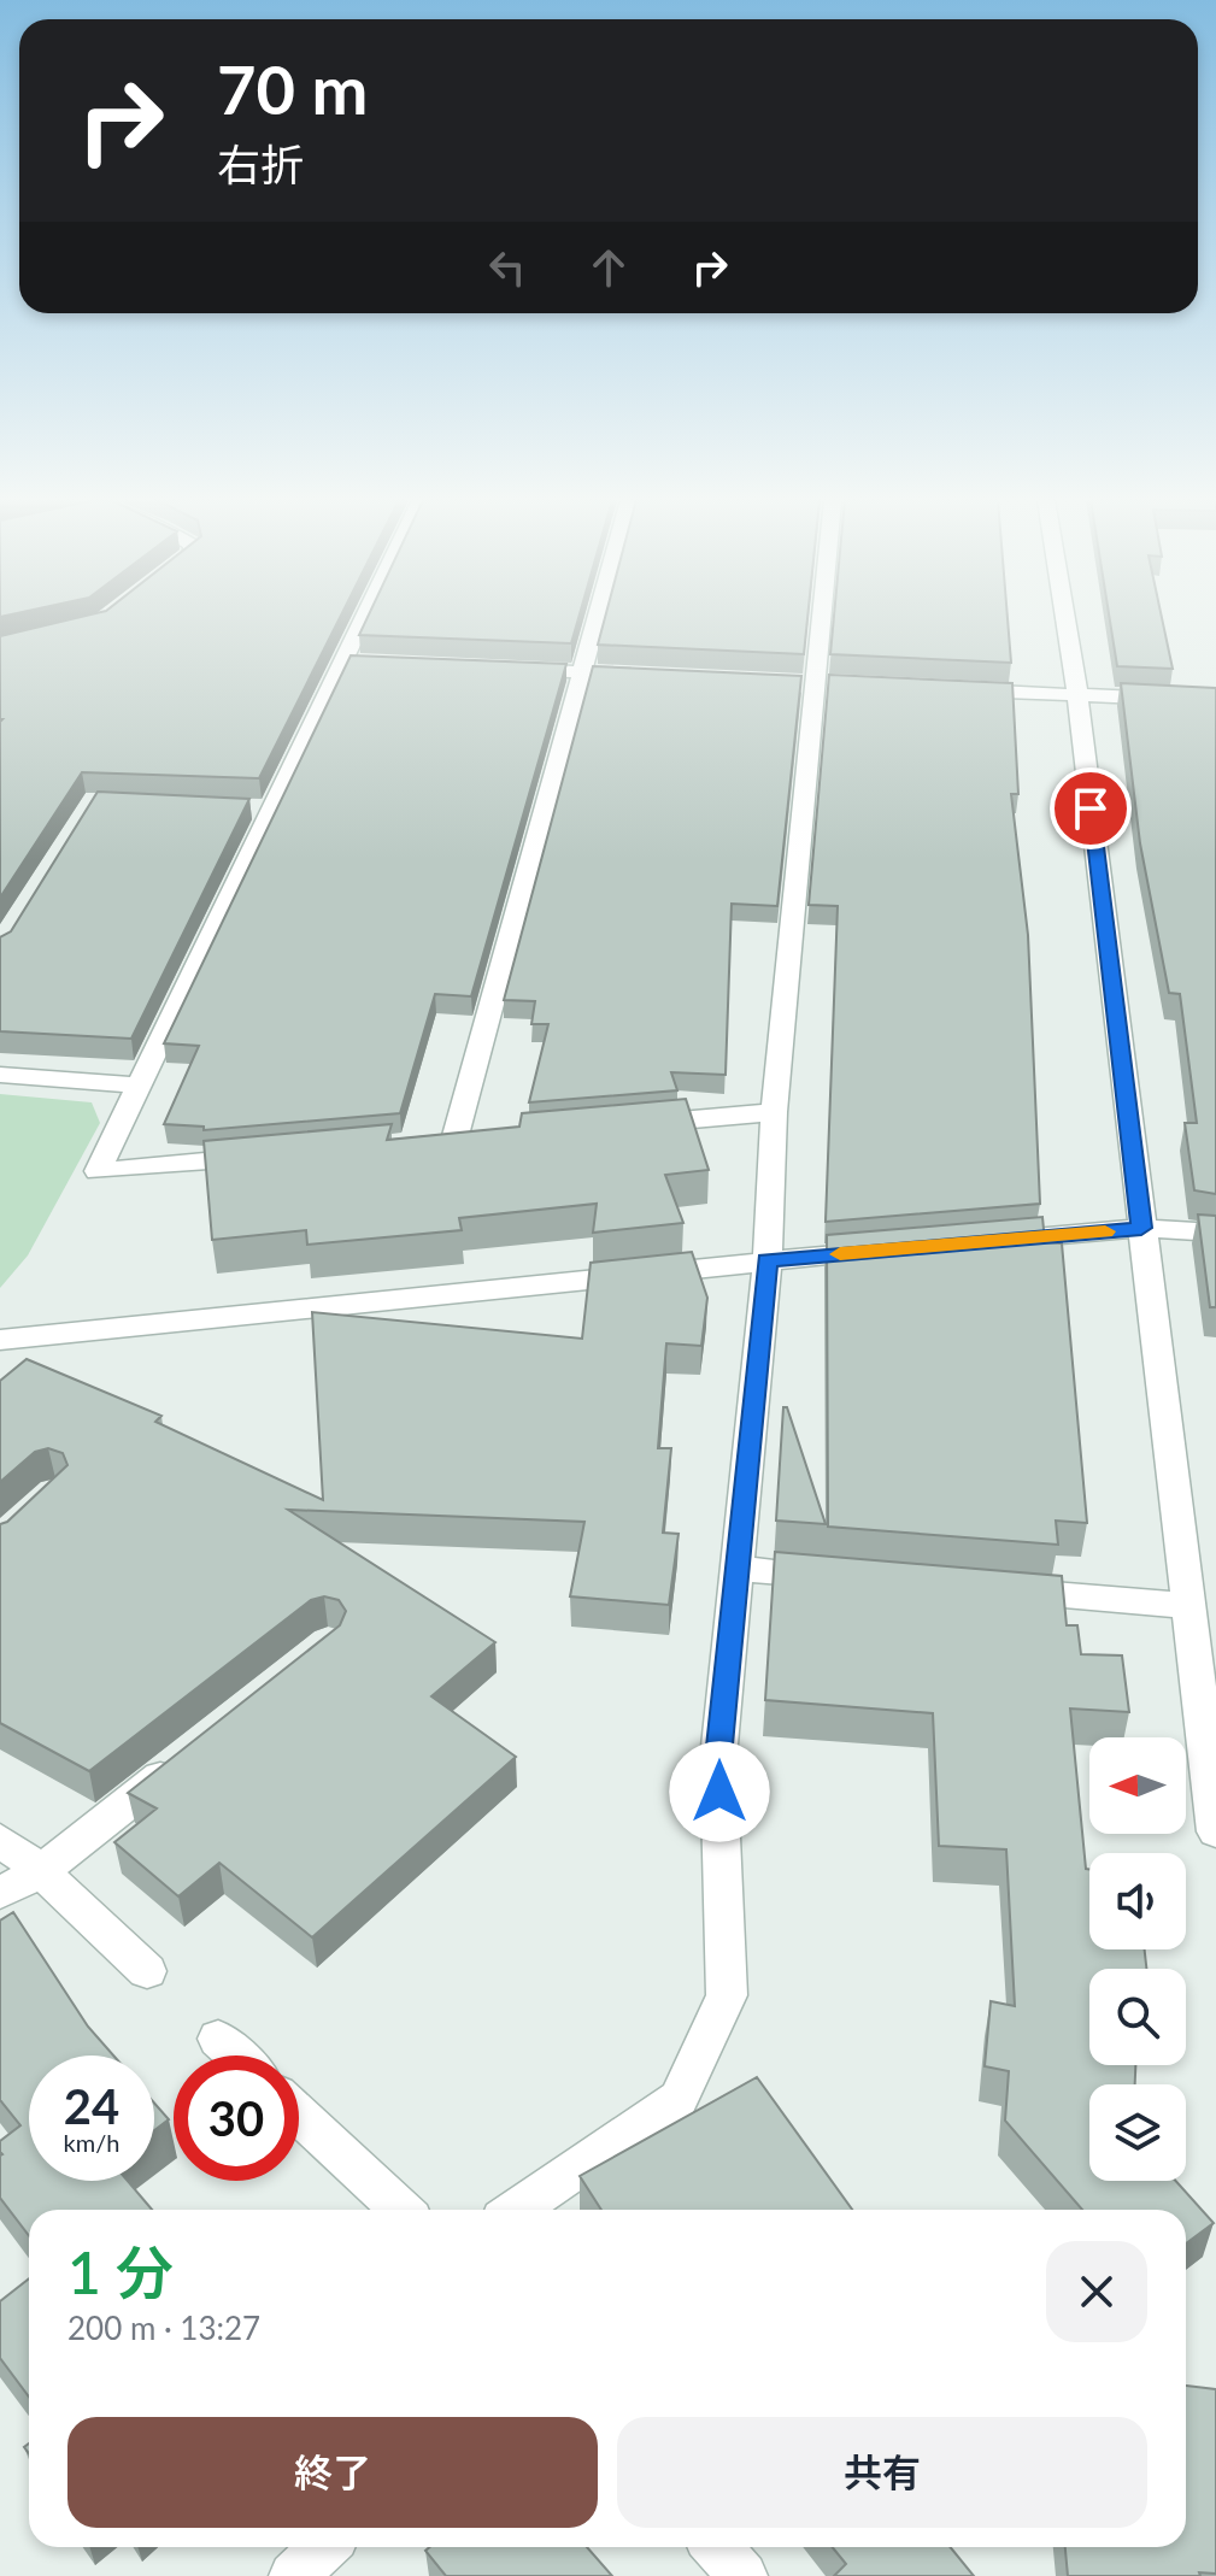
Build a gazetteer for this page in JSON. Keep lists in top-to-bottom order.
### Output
{
  "north": "left",
  "page": {
    "turn": ["70 m", "右折"],
    "speed": "24 km/h",
    "limit": "30",
    "heading": ["1 分", "200 m · 13:27"],
    "buttons": ["終了", "共有"]
  }
}
